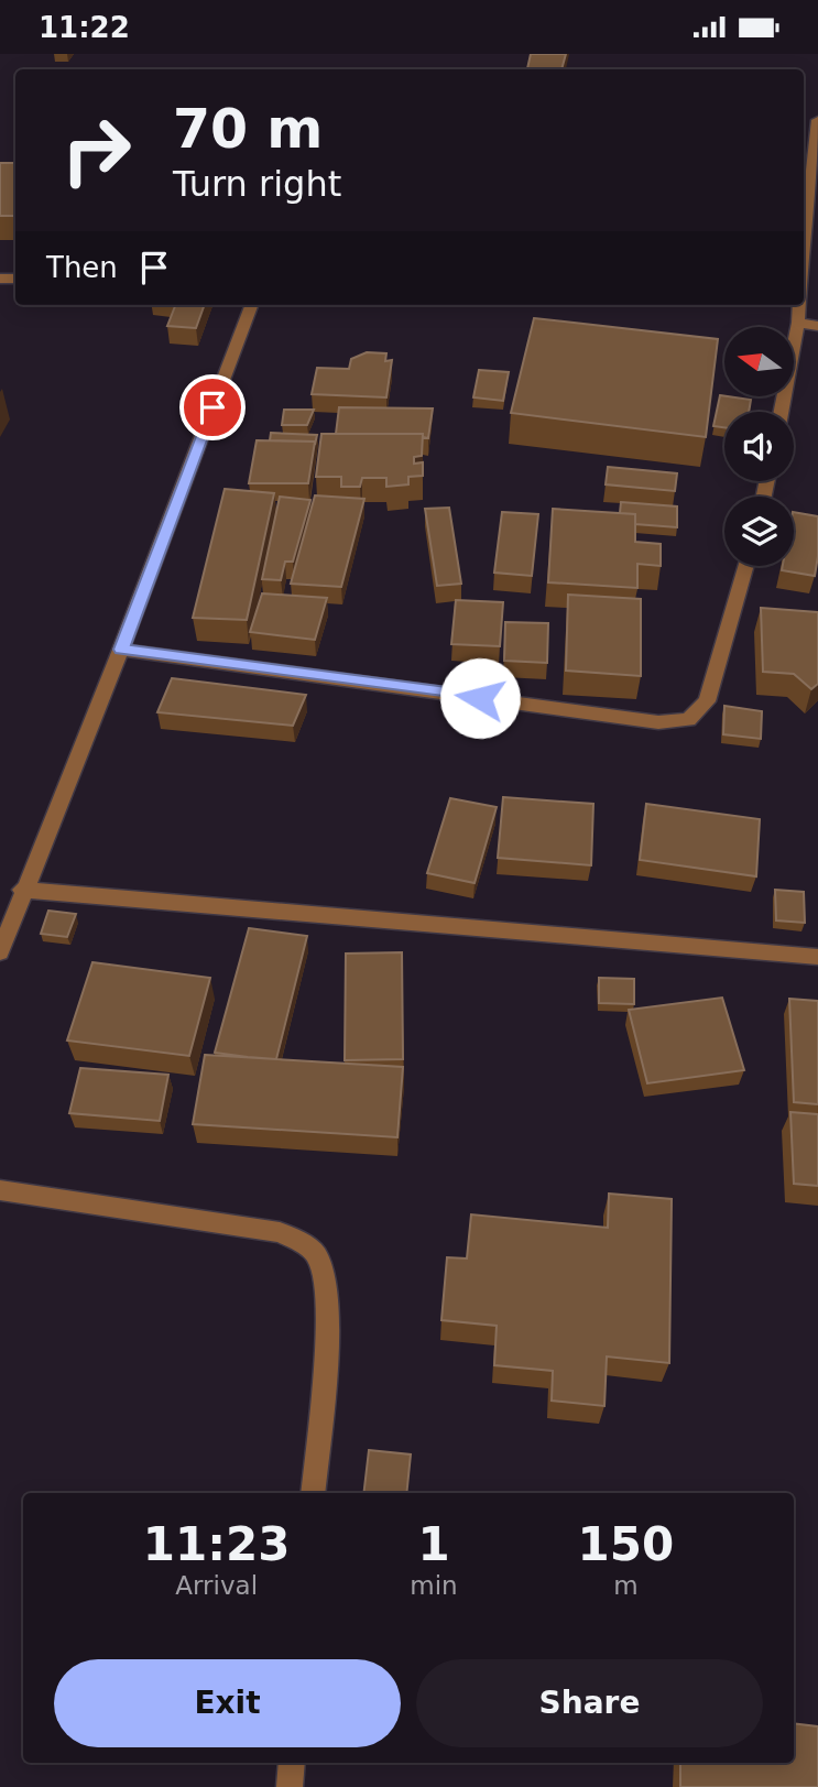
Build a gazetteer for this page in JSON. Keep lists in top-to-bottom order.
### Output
{
  "north": "left",
  "page": {
    "status": "11:22",
    "turn": ["70 m", "Turn right"],
    "then": "Then",
    "eta": [
      "11:23",
      "Arrival",
      "1",
      "min",
      "150",
      "m"
    ],
    "buttons": ["Exit", "Share"]
  }
}
